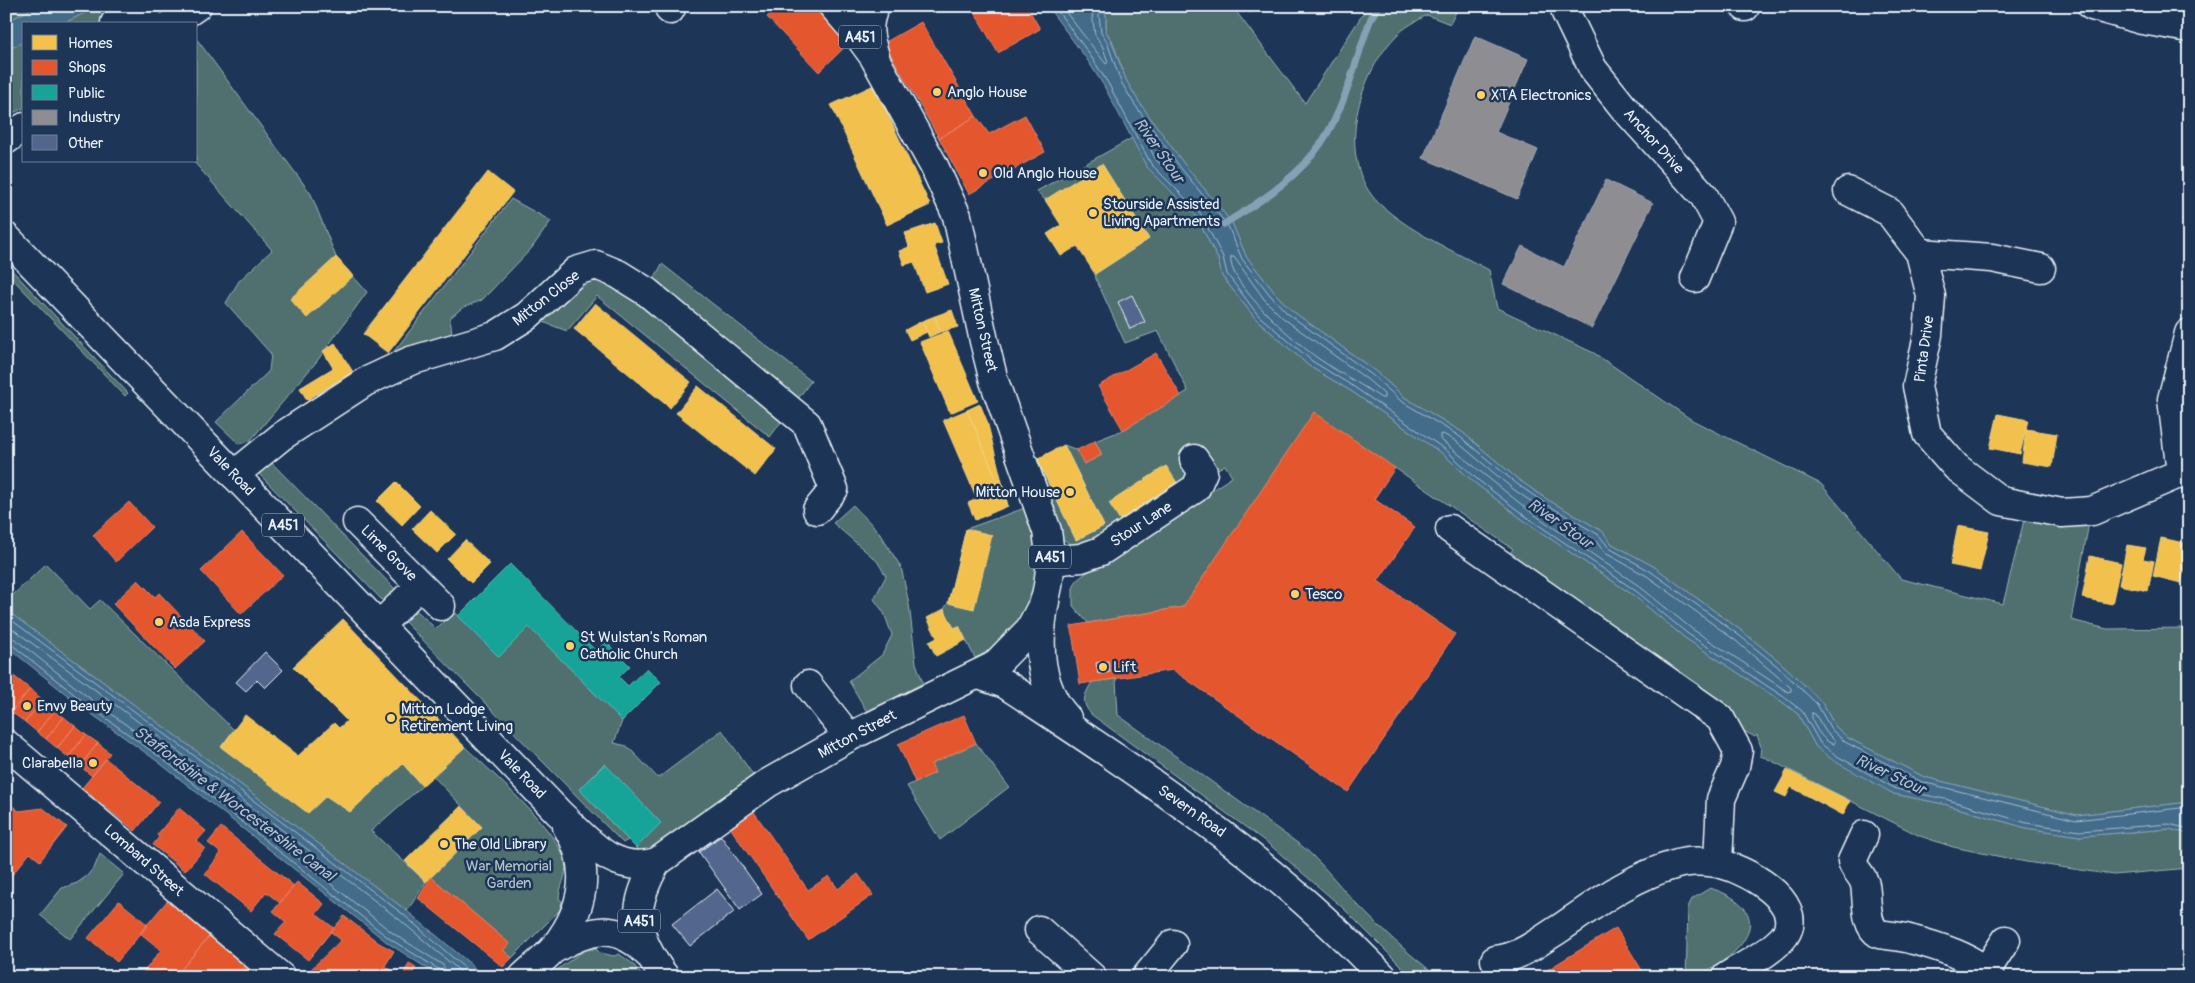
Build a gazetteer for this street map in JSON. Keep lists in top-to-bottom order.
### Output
{
  "streets": {
    "street": [
      "A451",
      "Anchor Drive",
      "Mitton Close",
      "Mitton Street",
      "Pinta Drive",
      "Vale Road",
      "Stour Lane",
      "Lime Grove",
      "Severn Road",
      "Lombard Street"
    ]
  },
  "crossings": [
    ["A451", "Mitton Street"],
    ["A451", "Vale Road"],
    ["Mitton Close", "Vale Road"],
    ["Mitton Street", "Stour Lane"],
    ["Mitton Street", "Severn Road"],
    ["Vale Road", "Lime Grove"]
  ],
  "water": ["River Stour", "Staffordshire & Worcestershire Canal"],
  "parks": ["War Memorial Garden"],
  "places": [
    "Anglo House",
    "XTA Electronics",
    "Old Anglo House",
    "Stourside Assisted Living Apartments",
    "Mitton House",
    "Tesco",
    "Asda Express",
    "St Wulstan's Roman Catholic Church",
    "Lift",
    "Envy Beauty",
    "Mitton Lodge Retirement Living",
    "Clarabella",
    "The Old Library"
  ],
  "legend": [
    "Homes",
    "Shops",
    "Public",
    "Industry",
    "Other"
  ]
}
